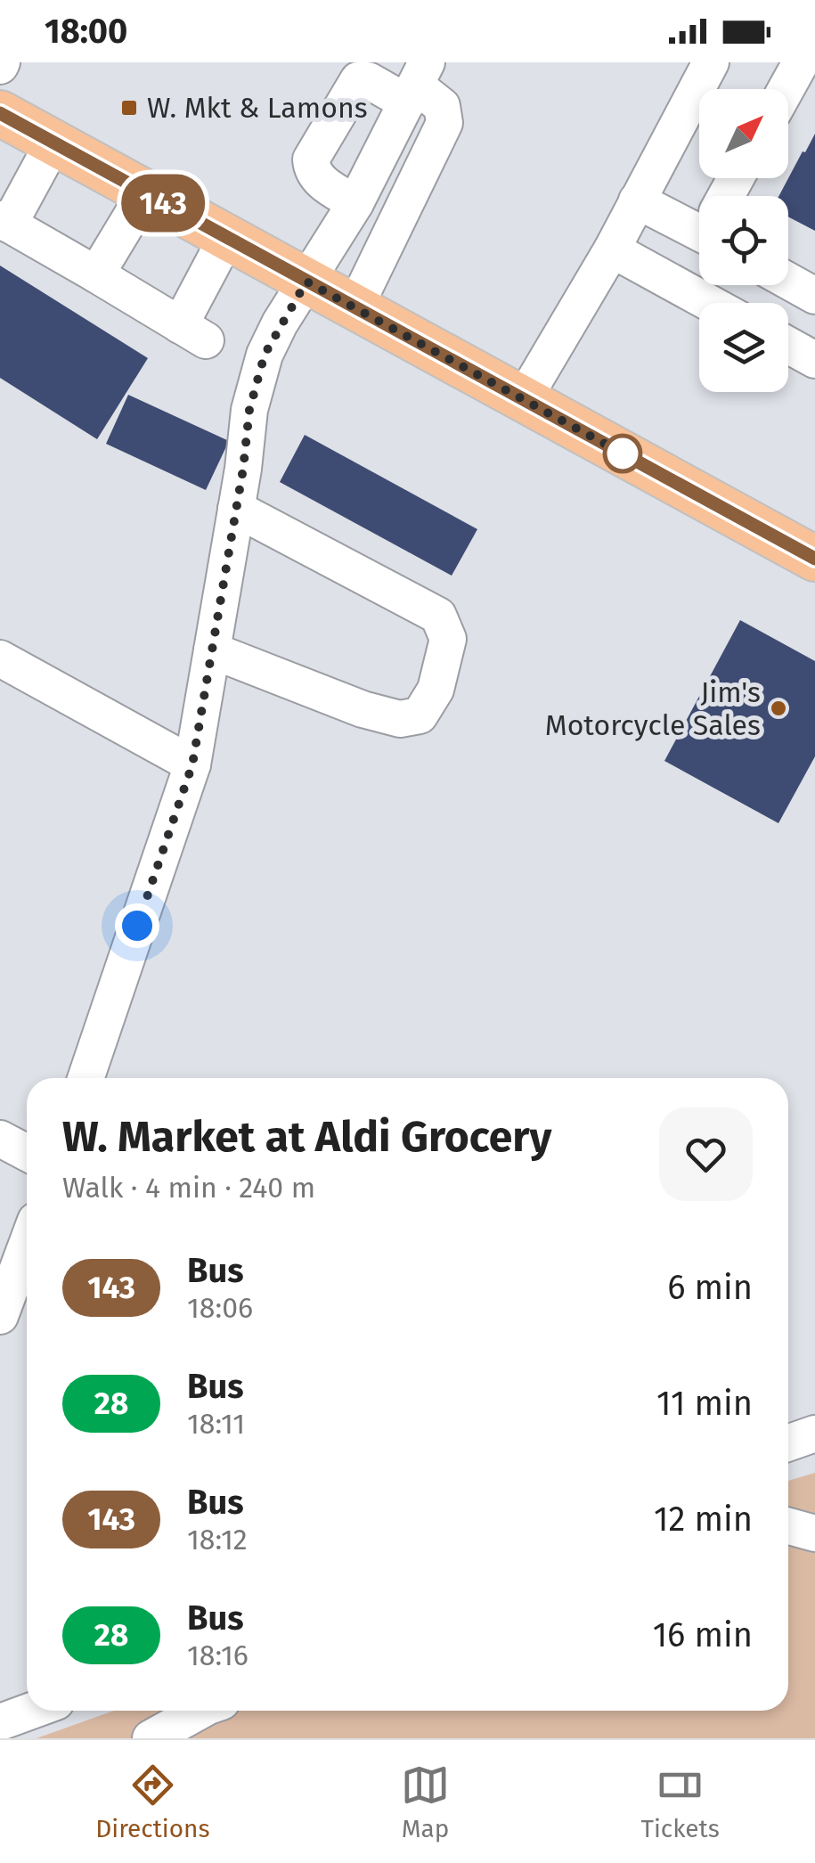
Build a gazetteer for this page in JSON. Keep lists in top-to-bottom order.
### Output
{
  "places": {
    "transit": ["W. Mkt & Lamons"],
    "other": ["Jim's Motorcycle Sales"]
  },
  "lines": ["bus line 143"],
  "north": "top right",
  "page": {
    "status": "18:00",
    "on_map": "143",
    "heading": ["W. Market at Aldi Grocery", "Walk · 4 min · 240 m"],
    "list": [
      {
        "mark": "143",
        "name": "Bus",
        "note": "18:06",
        "value": "6 min"
      },
      {
        "mark": "28",
        "name": "Bus",
        "note": "18:11",
        "value": "11 min"
      },
      {
        "mark": "143",
        "name": "Bus",
        "note": "18:12",
        "value": "12 min"
      },
      {
        "mark": "28",
        "name": "Bus",
        "note": "18:16",
        "value": "16 min"
      }
    ],
    "tabs": ["Directions", "Map", "Tickets"]
  }
}
